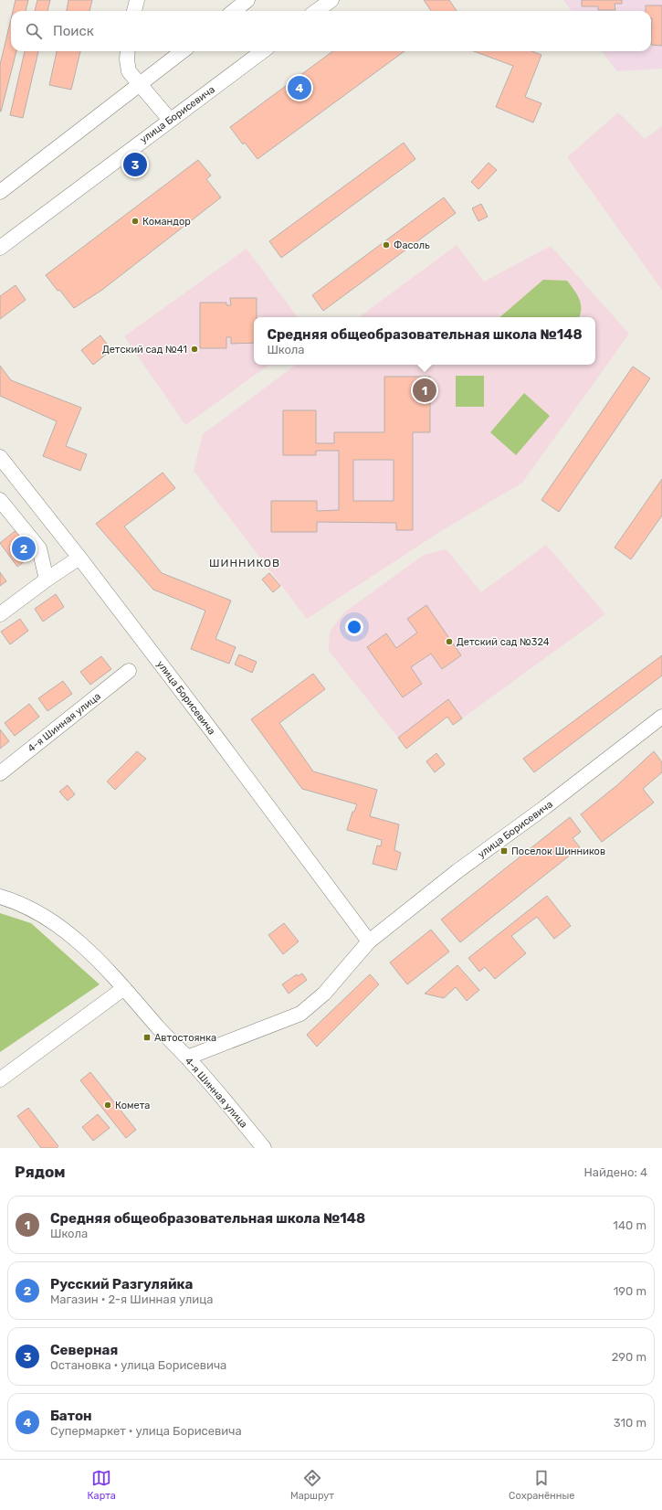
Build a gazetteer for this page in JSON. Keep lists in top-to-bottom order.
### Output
{
  "streets": {
    "street": ["улица Борисевича", "4-я Шинная улица"]
  },
  "crossings": [
    ["улица Борисевича", "4-я Шинная улица"]
  ],
  "districts": ["ШИННИКОВ"],
  "places": {
    "other": [
      "Командор",
      "Фасоль",
      "Детский сад №41",
      "Детский сад №324",
      "Комета"
    ],
    "transit": ["Поселок Шинников", "Автостоянка"]
  },
  "page": {
    "search": "Поиск",
    "pins": [
      "4",
      "3",
      "1",
      "2"
    ],
    "popup": ["Средняя общеобразовательная школа №148", "Школа"],
    "heading": ["Рядом", "Найдено: 4"],
    "list": [
      {
        "mark": "1",
        "name": "Средняя общеобразовательная школа №148",
        "note": "Школа",
        "value": "140 m"
      },
      {
        "mark": "2",
        "name": "Русский Разгуляйка",
        "note": "Магазин · 2-я Шинная улица",
        "value": "190 m"
      },
      {
        "mark": "3",
        "name": "Северная",
        "note": "Остановка · улица Борисевича",
        "value": "290 m"
      },
      {
        "mark": "4",
        "name": "Батон",
        "note": "Супермаркет · улица Борисевича",
        "value": "310 m"
      }
    ],
    "nav": ["Карта", "Маршрут", "Сохранённые"]
  }
}
